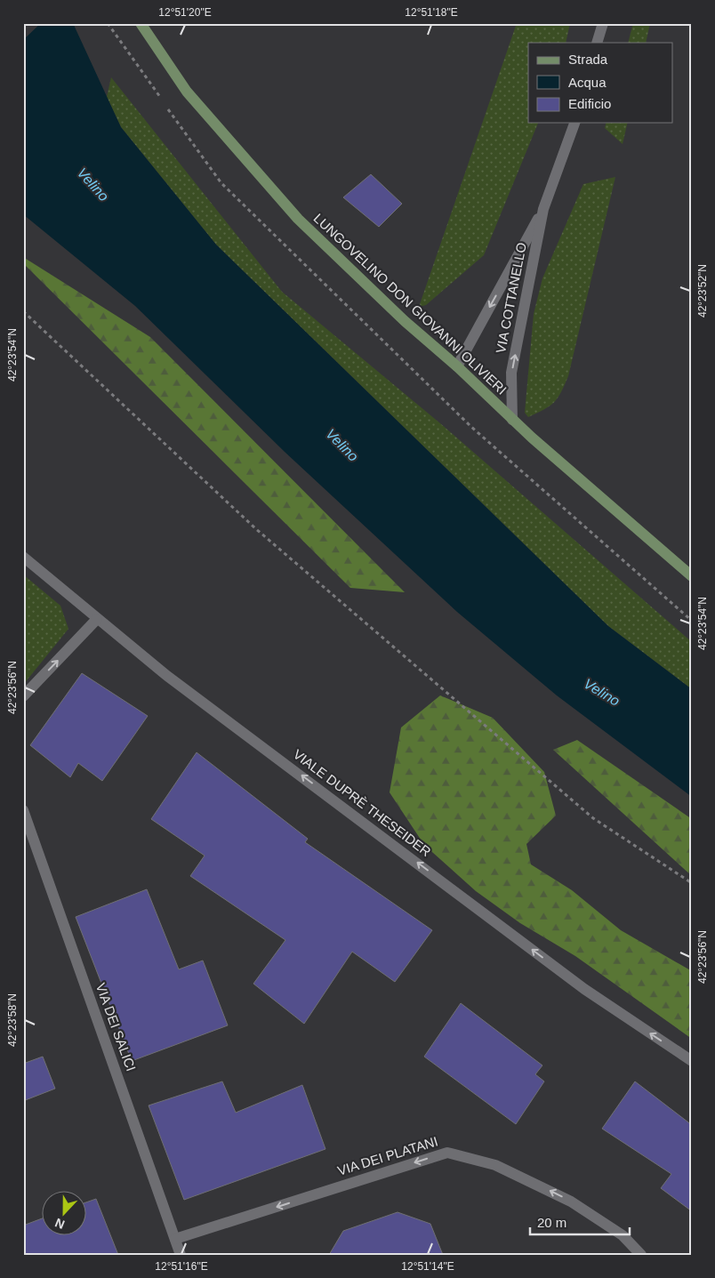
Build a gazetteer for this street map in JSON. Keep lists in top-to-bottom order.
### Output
{
  "streets": {
    "street": [
      "VIA COTTANELLO",
      "LUNGOVELINO DON GIOVANNI OLIVIERI",
      "VIALE DUPRÈ THESEIDER",
      "VIA DEI SALICI",
      "VIA DEI PLATANI"
    ]
  },
  "crossings": [
    ["VIA COTTANELLO", "LUNGOVELINO DON GIOVANNI OLIVIERI"],
    ["VIA DEI SALICI", "VIA DEI PLATANI"]
  ],
  "one_way": ["VIALE DUPRÈ THESEIDER", "VIA DEI PLATANI"],
  "water": ["Velino"],
  "legend": ["Strada", "Acqua", "Edificio"],
  "scale_bar": "20 m",
  "north": "bottom",
  "coordinates": [
    "12°51'20\"E",
    "12°51'18\"E",
    "42°23'52\"N",
    "42°23'54\"N",
    "42°23'56\"N",
    "42°23'58\"N",
    "12°51'16\"E",
    "12°51'14\"E"
  ]
}
